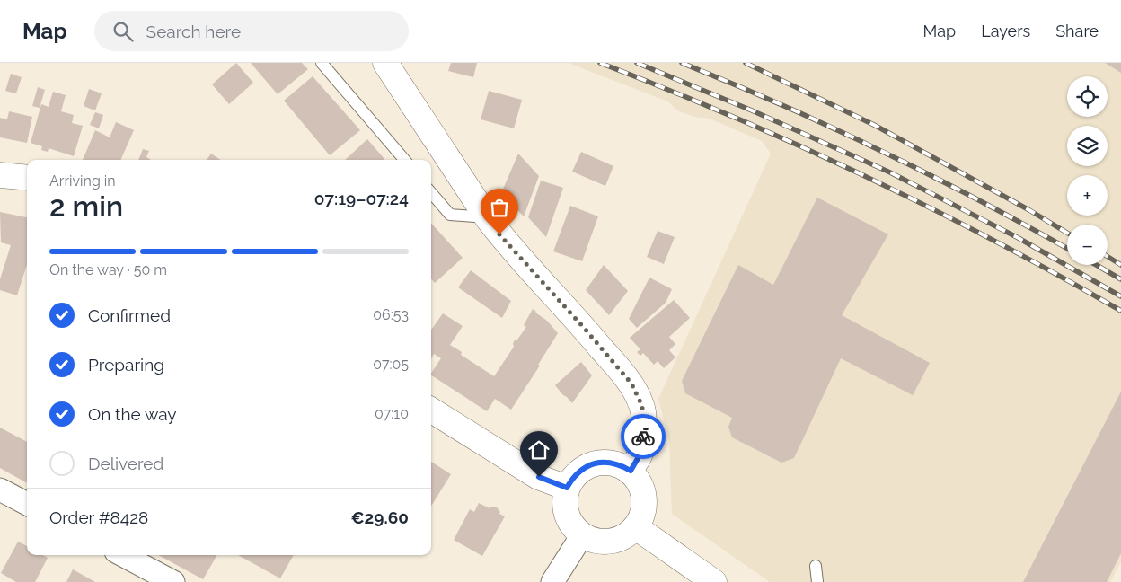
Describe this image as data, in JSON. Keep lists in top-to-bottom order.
{
  "page": {
    "header": "Map",
    "search": "Search here",
    "nav": ["Map", "Layers", "Share"],
    "map_buttons": ["+", "−"],
    "heading": ["2 min", "Arriving in", "07:19–07:24"],
    "panel": ["Order #8428", "€29.60"],
    "bar": "On the way · 50 m",
    "list": [
      ["Confirmed", "06:53"],
      ["Preparing", "07:05"],
      ["On the way", "07:10"],
      "Delivered"
    ]
  }
}
